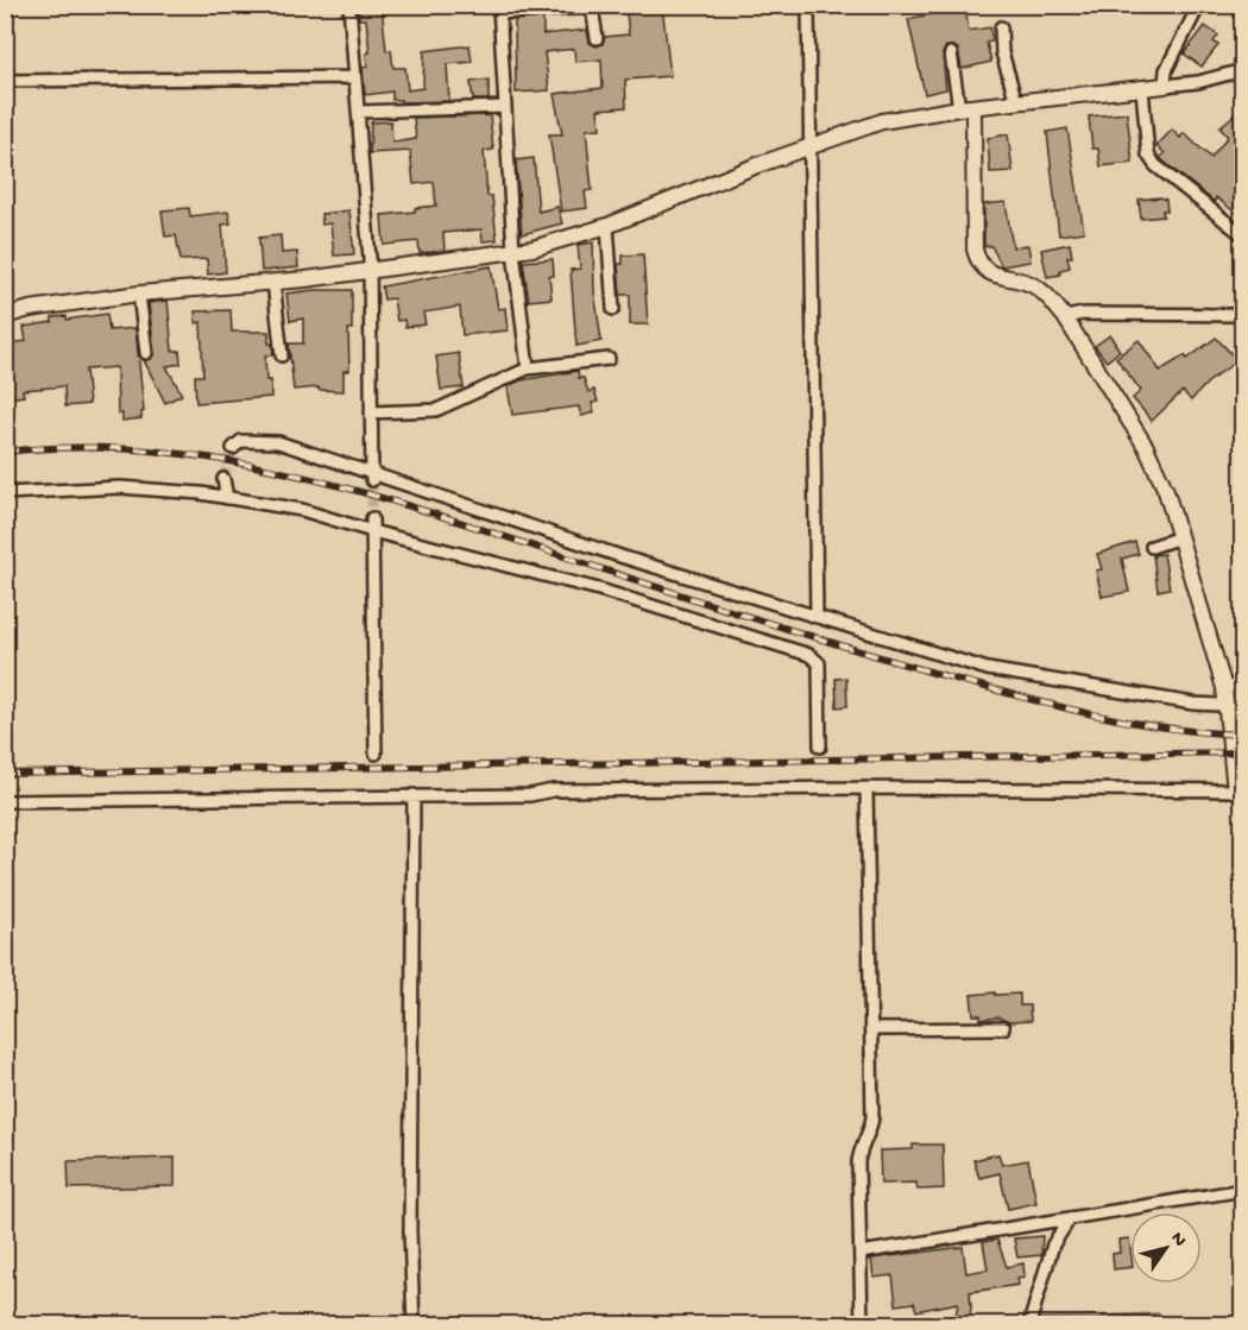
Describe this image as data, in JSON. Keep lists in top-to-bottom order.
{
  "north": "top right"
}
